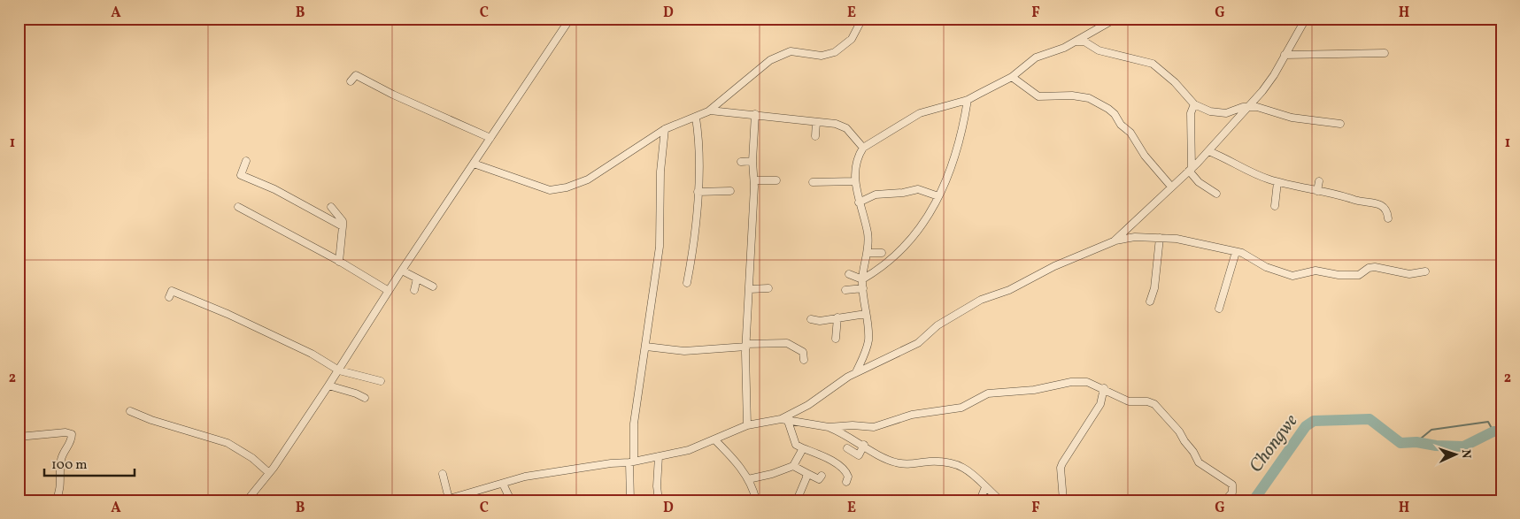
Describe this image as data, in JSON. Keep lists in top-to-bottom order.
{
  "water": ["Chongwe"],
  "scale_bar": "100 m",
  "north": "right",
  "grid": {
    "columns": [
      "A",
      "B",
      "C",
      "D",
      "E",
      "F",
      "G",
      "H"
    ],
    "rows": ["1", "2"]
  }
}
